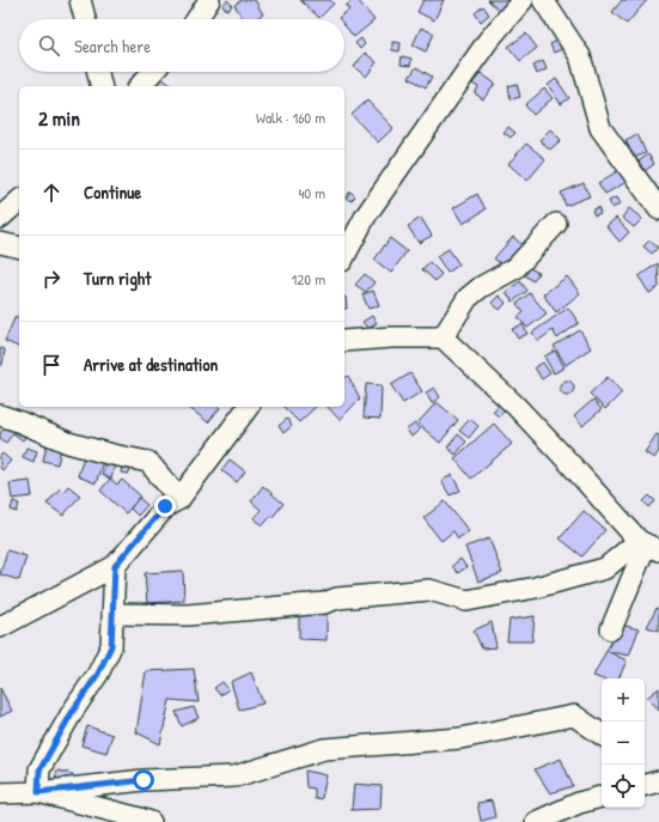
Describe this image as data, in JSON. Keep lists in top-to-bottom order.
{
  "page": {
    "search": "Search here",
    "heading": ["2 min", "Walk · 160 m"],
    "list": [
      ["Continue", "40 m"],
      ["Turn right", "120 m"],
      "Arrive at destination"
    ],
    "map_buttons": ["+", "−"]
  }
}
